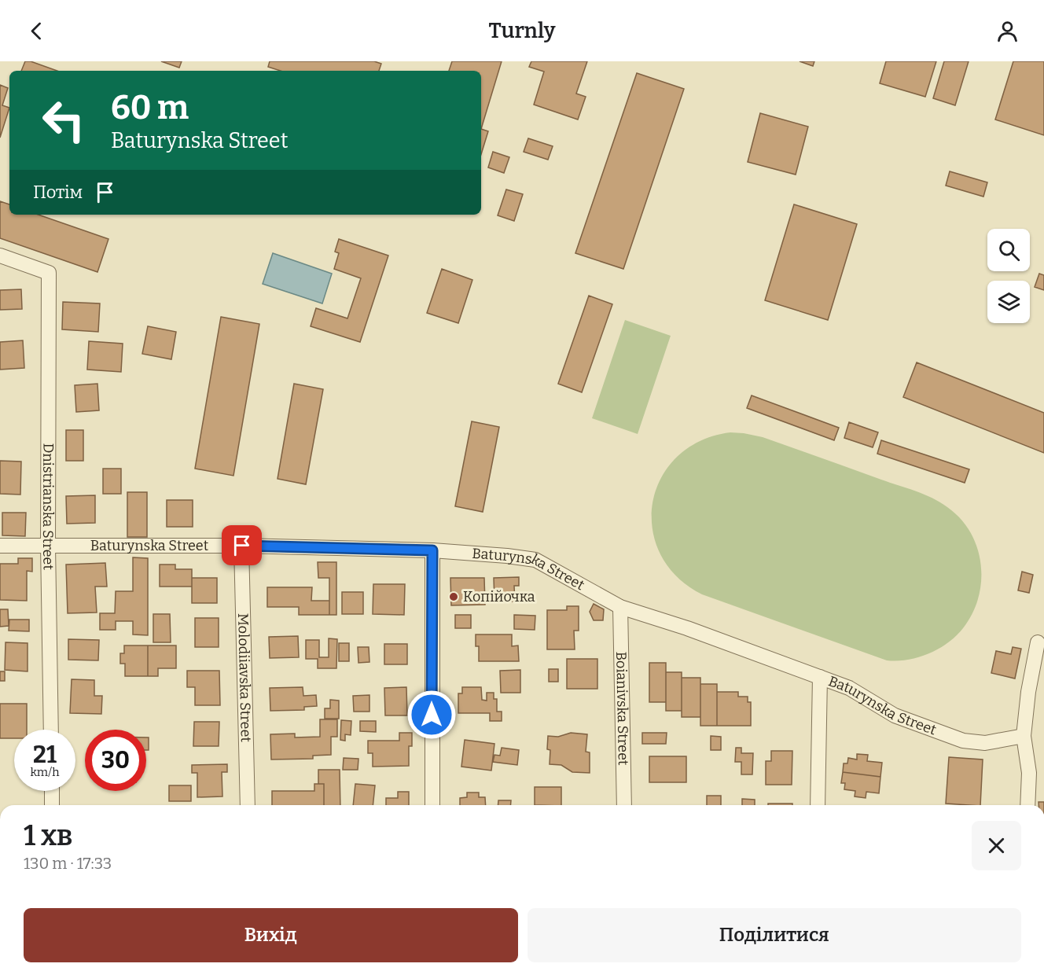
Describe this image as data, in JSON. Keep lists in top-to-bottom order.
{
  "streets": {
    "street": [
      "Dnistrianska Street",
      "Baturynska Street",
      "Molodiiavska Street",
      "Boianivska Street"
    ]
  },
  "crossings": [
    ["Dnistrianska Street", "Baturynska Street"],
    ["Baturynska Street", "Molodiiavska Street"],
    ["Baturynska Street", "Boianivska Street"]
  ],
  "places": ["Копійочка"],
  "page": {
    "header": "Turnly",
    "turn": ["60 m", "Baturynska Street"],
    "then": "Потім",
    "speed": "21 km/h",
    "limit": "30",
    "heading": ["1 хв", "130 m · 17:33"],
    "buttons": ["Вихід", "Поділитися"]
  }
}
